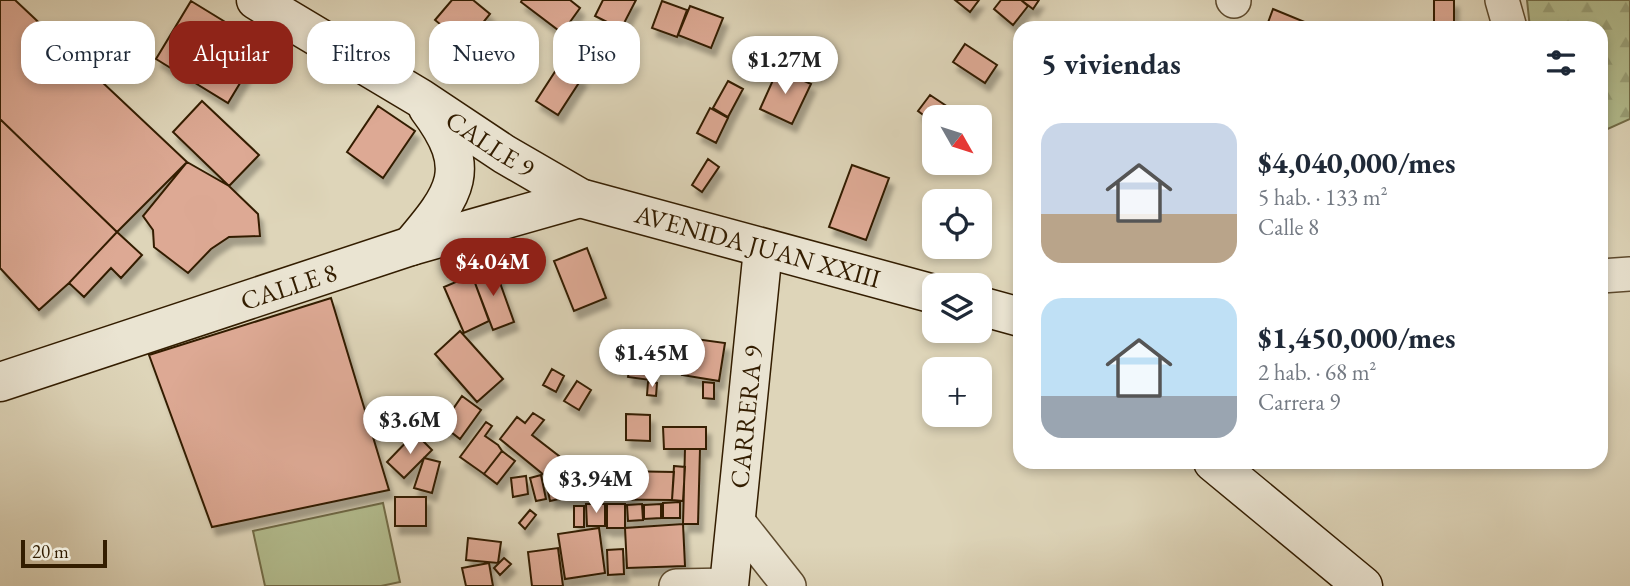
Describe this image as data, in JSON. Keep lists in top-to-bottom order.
{
  "streets": {
    "street": [
      "CALLE 9",
      "AVENIDA JUAN XXIII",
      "CALLE 8",
      "CARRERA 9"
    ]
  },
  "crossings": [
    ["CALLE 9", "AVENIDA JUAN XXIII"],
    ["CALLE 9", "CALLE 8"],
    ["AVENIDA JUAN XXIII", "CALLE 8"],
    ["AVENIDA JUAN XXIII", "CARRERA 9"]
  ],
  "scale_bar": "20 m",
  "north": "bottom right",
  "page": {
    "chip": [
      "Comprar",
      "Alquilar",
      "Filtros",
      "Nuevo",
      "Piso"
    ],
    "heading": "5 viviendas",
    "price": [
      "$1.27M",
      "$4.04M",
      "$1.45M",
      "$3.6M",
      "$3.94M"
    ],
    "map_buttons": "+",
    "list": [
      {
        "name": "$4,040,000/mes",
        "note": "5 hab. · 133 m² · Calle 8"
      },
      {
        "name": "$1,450,000/mes",
        "note": "2 hab. · 68 m² · Carrera 9"
      }
    ],
    "scale": "20 m"
  }
}
